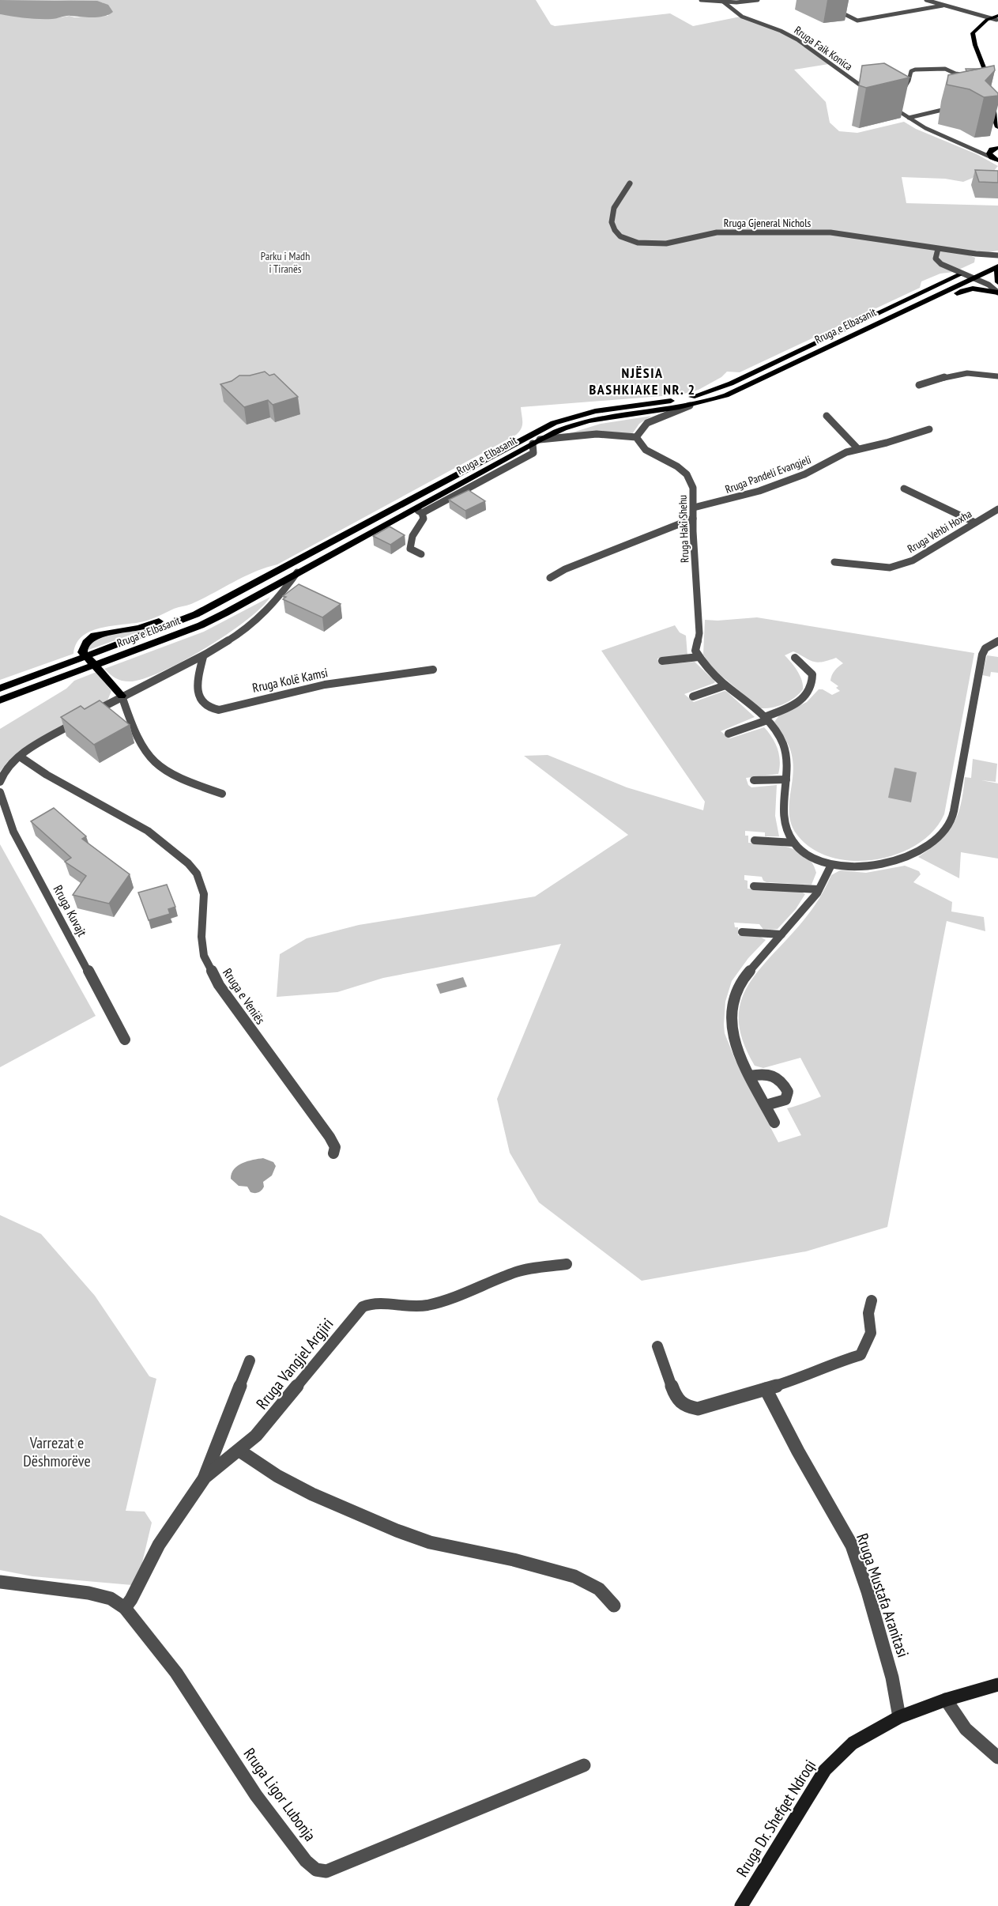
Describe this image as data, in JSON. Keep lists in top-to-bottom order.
{
  "streets": {
    "main road": ["Rruga e Elbasanit", "Rruga Dr. Shefqet Ndroqi"],
    "street": [
      "Rruga Faik Konica",
      "Rruga Gjeneral Nichols",
      "Rruga Pandeli Evangjeli",
      "Rruga Haki Shehu",
      "Rruga Vehbi Hoxha",
      "Rruga Kolë Kamsi",
      "Rruga Kuvajt",
      "Rruga e Veniës",
      "Rruga Vangjel Argjiri",
      "Rruga Mustafa Aranitasi",
      "Rruga Ligor Lubonja"
    ]
  },
  "crossings": [
    ["Rruga Pandeli Evangjeli", "Rruga Haki Shehu"],
    ["Rruga Vangjel Argjiri", "Rruga Ligor Lubonja"],
    ["Rruga Mustafa Aranitasi", "Rruga Dr. Shefqet Ndroqi"]
  ],
  "districts": ["NJËSIA BASHKIAKE NR. 2"],
  "parks": ["Parku i Madh i Tiranës", "Varrezat e Dëshmorëve"]
}
